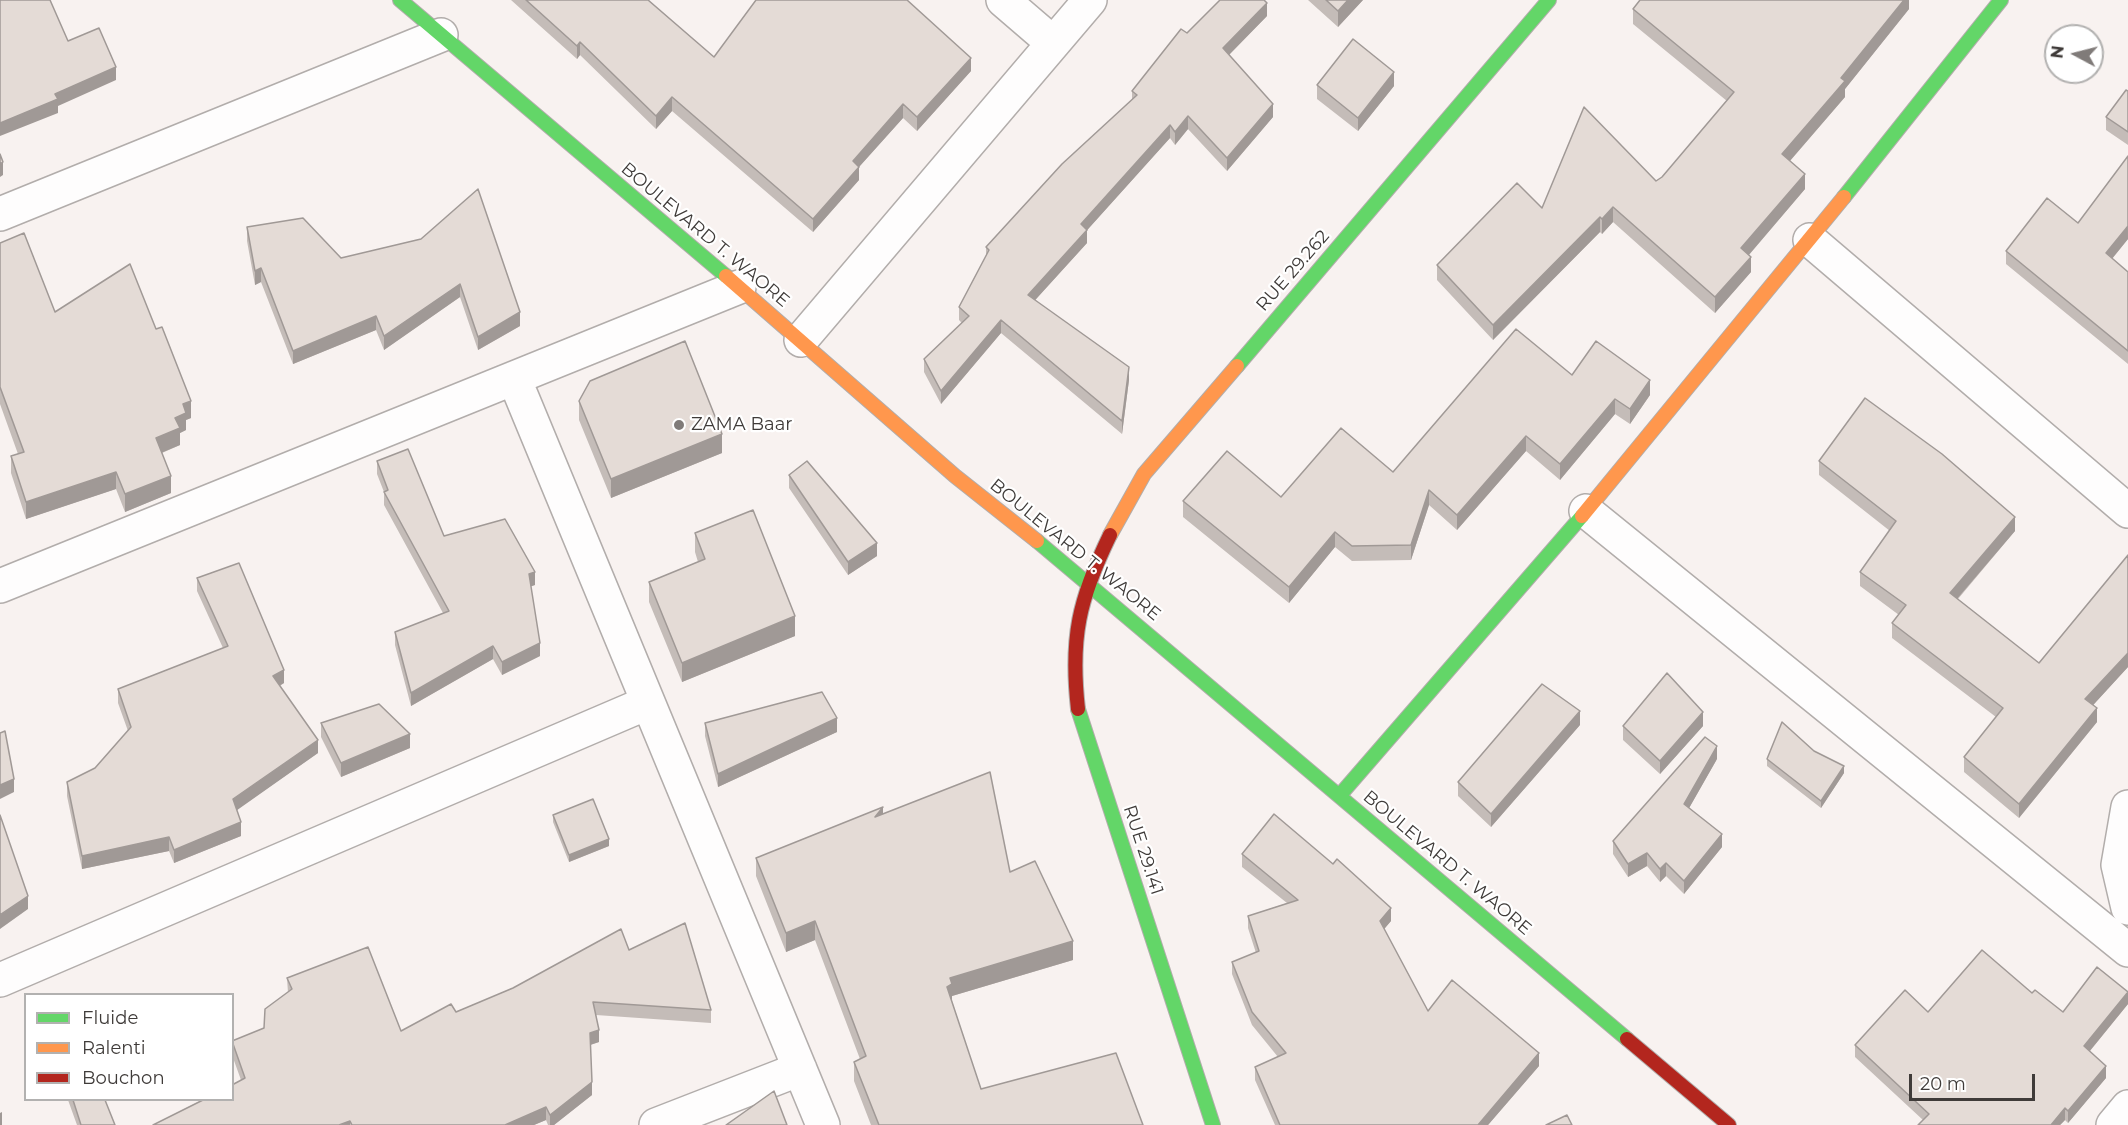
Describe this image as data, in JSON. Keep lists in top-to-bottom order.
{
  "streets": {
    "street": ["BOULEVARD T. WAORE", "RUE 29.262", "RUE 29.141"]
  },
  "crossings": [
    ["BOULEVARD T. WAORE", "RUE 29.262"],
    ["BOULEVARD T. WAORE", "RUE 29.141"],
    ["RUE 29.262", "RUE 29.141"]
  ],
  "places": ["ZAMA Baar"],
  "legend": ["Fluide", "Ralenti", "Bouchon"],
  "scale_bar": "20 m",
  "north": "left"
}
